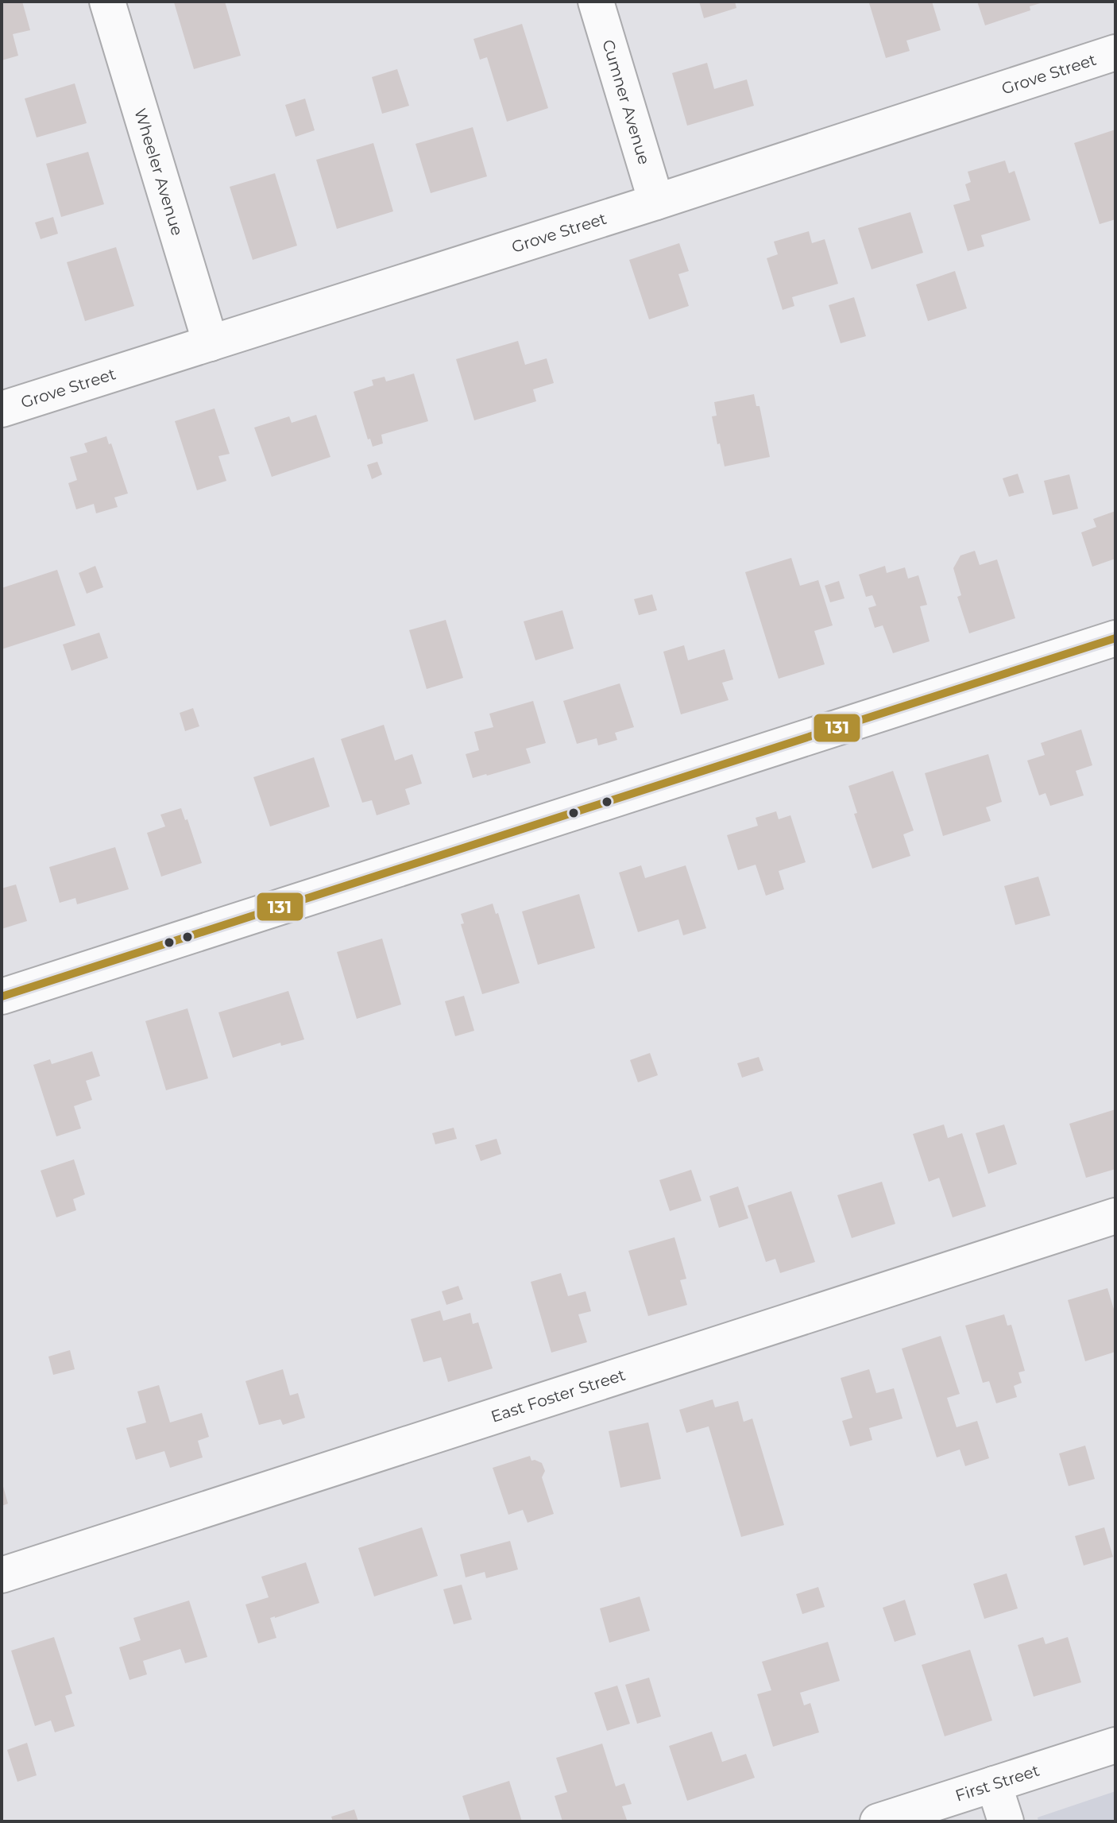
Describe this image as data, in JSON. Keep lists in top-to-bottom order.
{
  "streets": {
    "street": [
      "Grove Street",
      "Cumner Avenue",
      "Wheeler Avenue",
      "East Foster Street",
      "First Street"
    ]
  },
  "crossings": [
    ["Grove Street", "Cumner Avenue"],
    ["Grove Street", "Wheeler Avenue"]
  ],
  "lines": ["transit line 131"]
}
